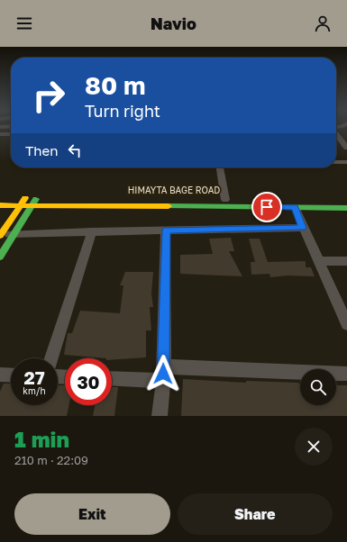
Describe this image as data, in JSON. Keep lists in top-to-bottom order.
{
  "streets": {
    "main road": ["HIMAYTA BAGE ROAD"]
  },
  "page": {
    "header": "Navio",
    "turn": ["80 m", "Turn right"],
    "then": "Then",
    "speed": "27 km/h",
    "limit": "30",
    "heading": ["1 min", "210 m · 22:09"],
    "buttons": ["Exit", "Share"]
  }
}
